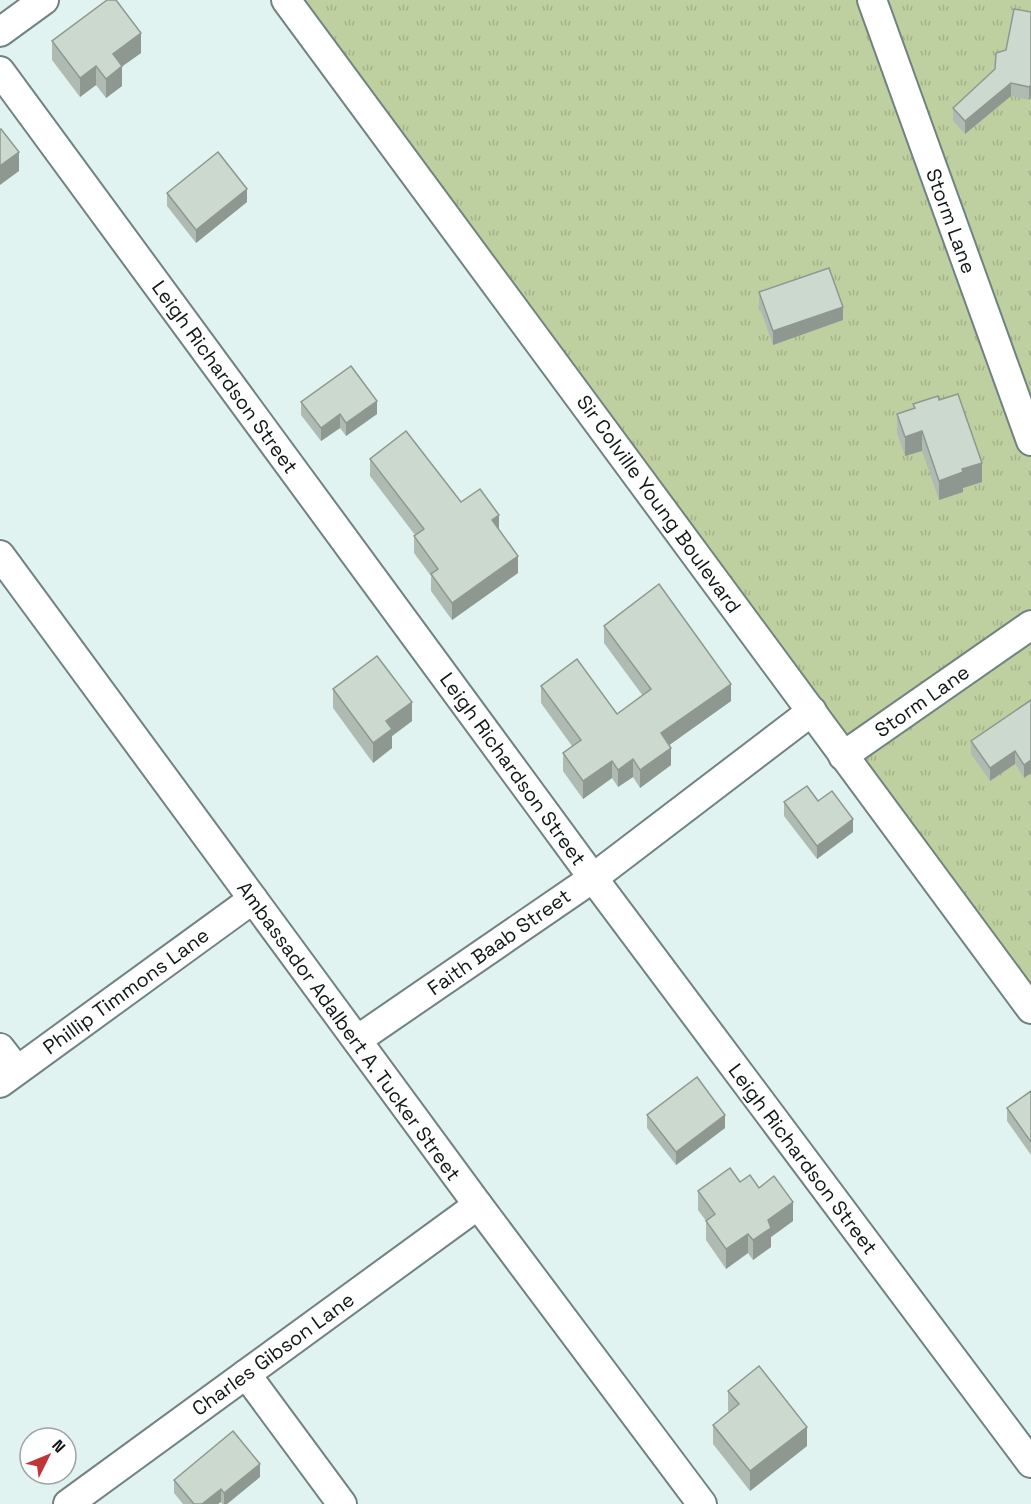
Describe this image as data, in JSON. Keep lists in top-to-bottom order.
{
  "streets": {
    "street": [
      "Storm Lane",
      "Leigh Richardson Street",
      "Sir Colville Young Boulevard",
      "Faith Baab Street",
      "Phillip Timmons Lane",
      "Ambassador Adalbert A. Tucker Street",
      "Charles Gibson Lane"
    ]
  },
  "crossings": [
    ["Storm Lane", "Sir Colville Young Boulevard"],
    ["Leigh Richardson Street", "Faith Baab Street"],
    ["Sir Colville Young Boulevard", "Faith Baab Street"],
    ["Faith Baab Street", "Ambassador Adalbert A. Tucker Street"],
    ["Phillip Timmons Lane", "Ambassador Adalbert A. Tucker Street"],
    ["Ambassador Adalbert A. Tucker Street", "Charles Gibson Lane"]
  ],
  "north": "top right"
}
